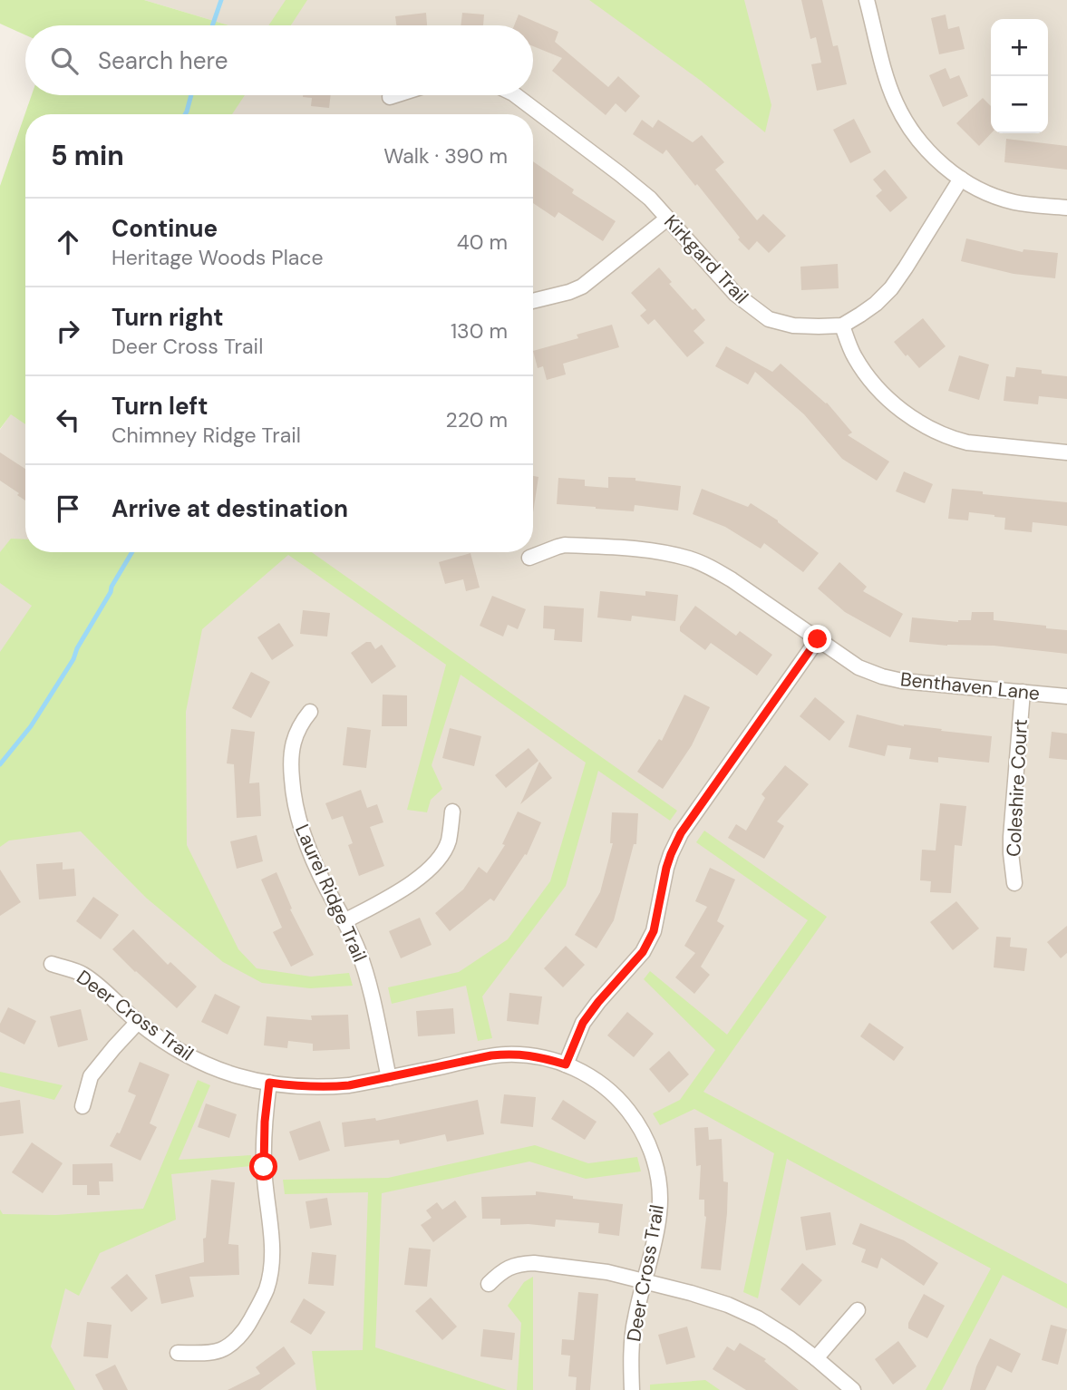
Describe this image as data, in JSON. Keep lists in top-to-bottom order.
{
  "streets": {
    "street": [
      "Kirkgard Trail",
      "Benthaven Lane",
      "Coleshire Court",
      "Laurel Ridge Trail",
      "Deer Cross Trail"
    ]
  },
  "crossings": [
    ["Benthaven Lane", "Coleshire Court"],
    ["Laurel Ridge Trail", "Deer Cross Trail"]
  ],
  "page": {
    "map_buttons": ["+", "−"],
    "search": "Search here",
    "heading": ["5 min", "Walk · 390 m"],
    "list": [
      ["Continue", "Heritage Woods Place", "40 m"],
      ["Turn right", "Deer Cross Trail", "130 m"],
      ["Turn left", "Chimney Ridge Trail", "220 m"],
      "Arrive at destination"
    ]
  }
}
